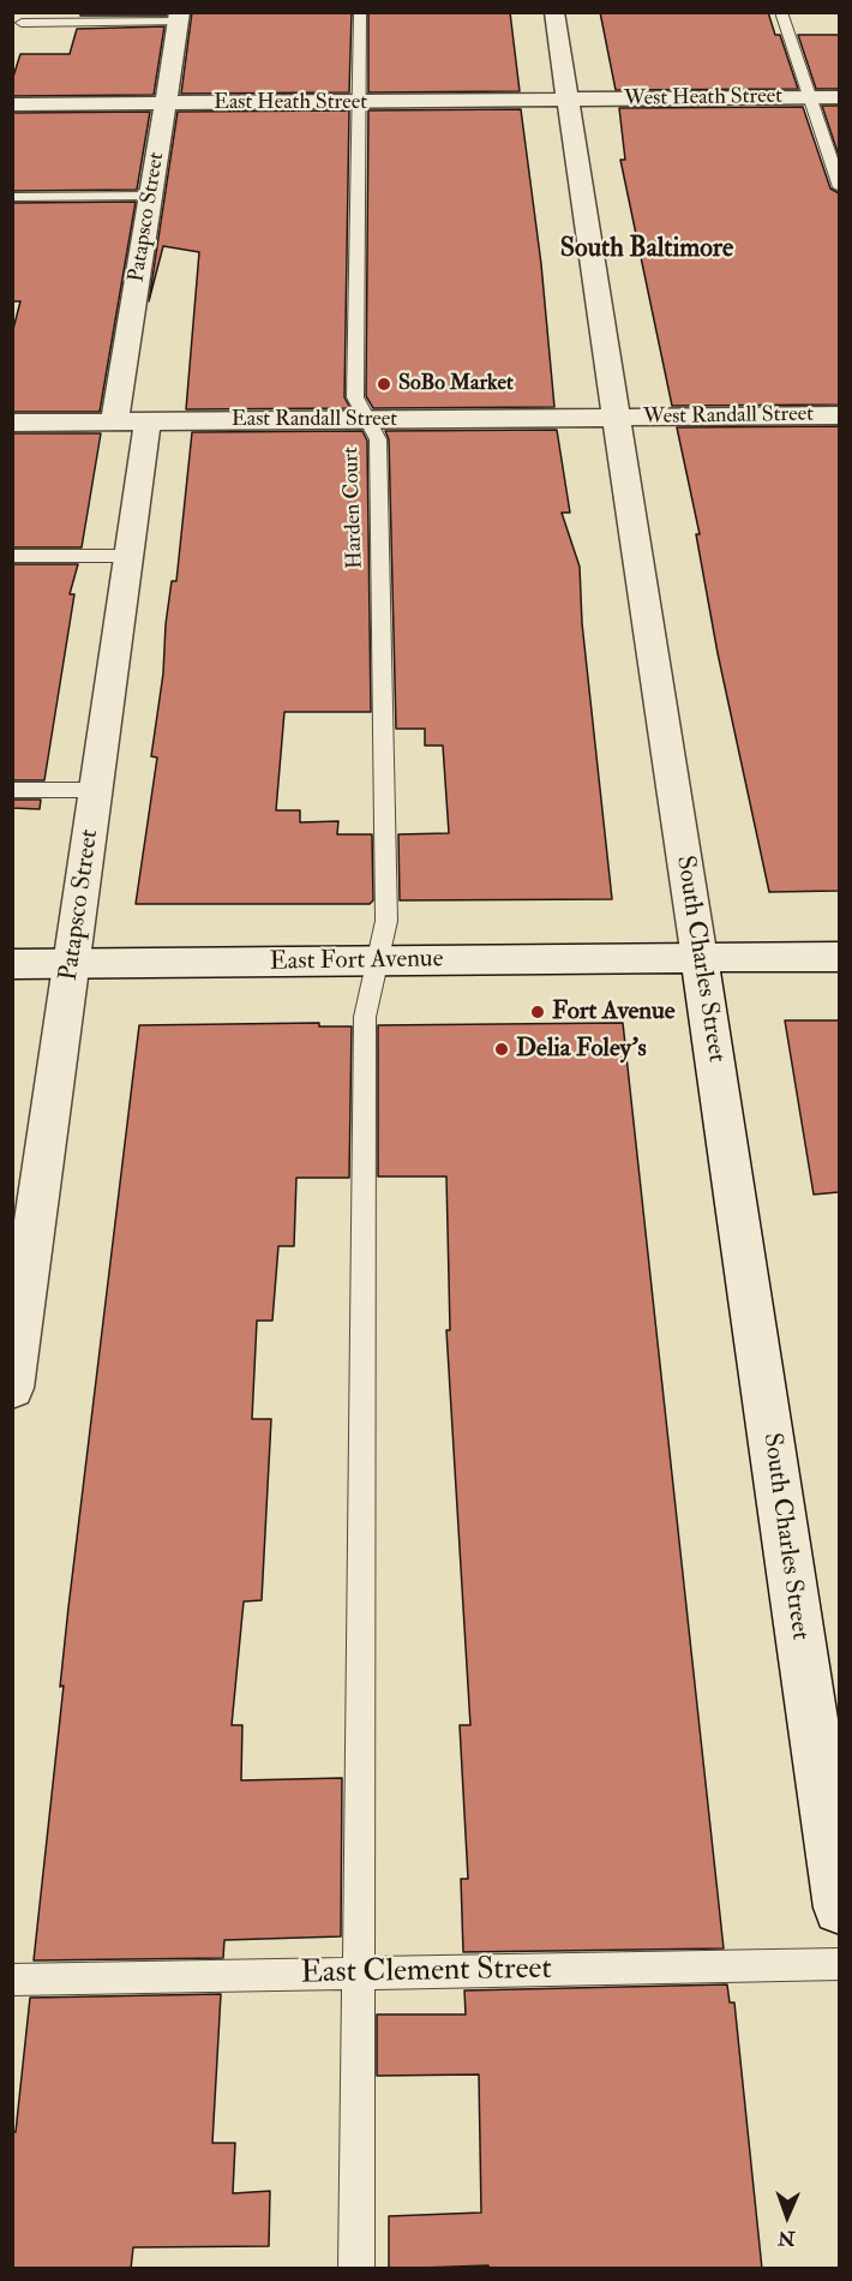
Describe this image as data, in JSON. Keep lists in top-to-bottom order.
{
  "streets": {
    "street": [
      "West Heath Street",
      "East Heath Street",
      "Patapsco Street",
      "West Randall Street",
      "East Randall Street",
      "South Charles Street",
      "East Fort Avenue"
    ],
    "lane": ["Harden Court", "East Clement Street"]
  },
  "crossings": [
    ["West Heath Street", "East Heath Street"],
    ["West Heath Street", "South Charles Street"],
    ["East Heath Street", "Patapsco Street"],
    ["East Heath Street", "Harden Court"],
    ["East Heath Street", "South Charles Street"],
    ["Patapsco Street", "East Randall Street"],
    ["Patapsco Street", "East Fort Avenue"],
    ["West Randall Street", "East Randall Street"],
    ["West Randall Street", "South Charles Street"],
    ["East Randall Street", "Harden Court"],
    ["East Randall Street", "South Charles Street"],
    ["Harden Court", "East Fort Avenue"],
    ["Harden Court", "East Clement Street"],
    ["South Charles Street", "East Fort Avenue"]
  ],
  "districts": ["South Baltimore"],
  "places": ["SoBo Market", "Fort Avenue", "Delia Foley's"],
  "north": "bottom"
}
